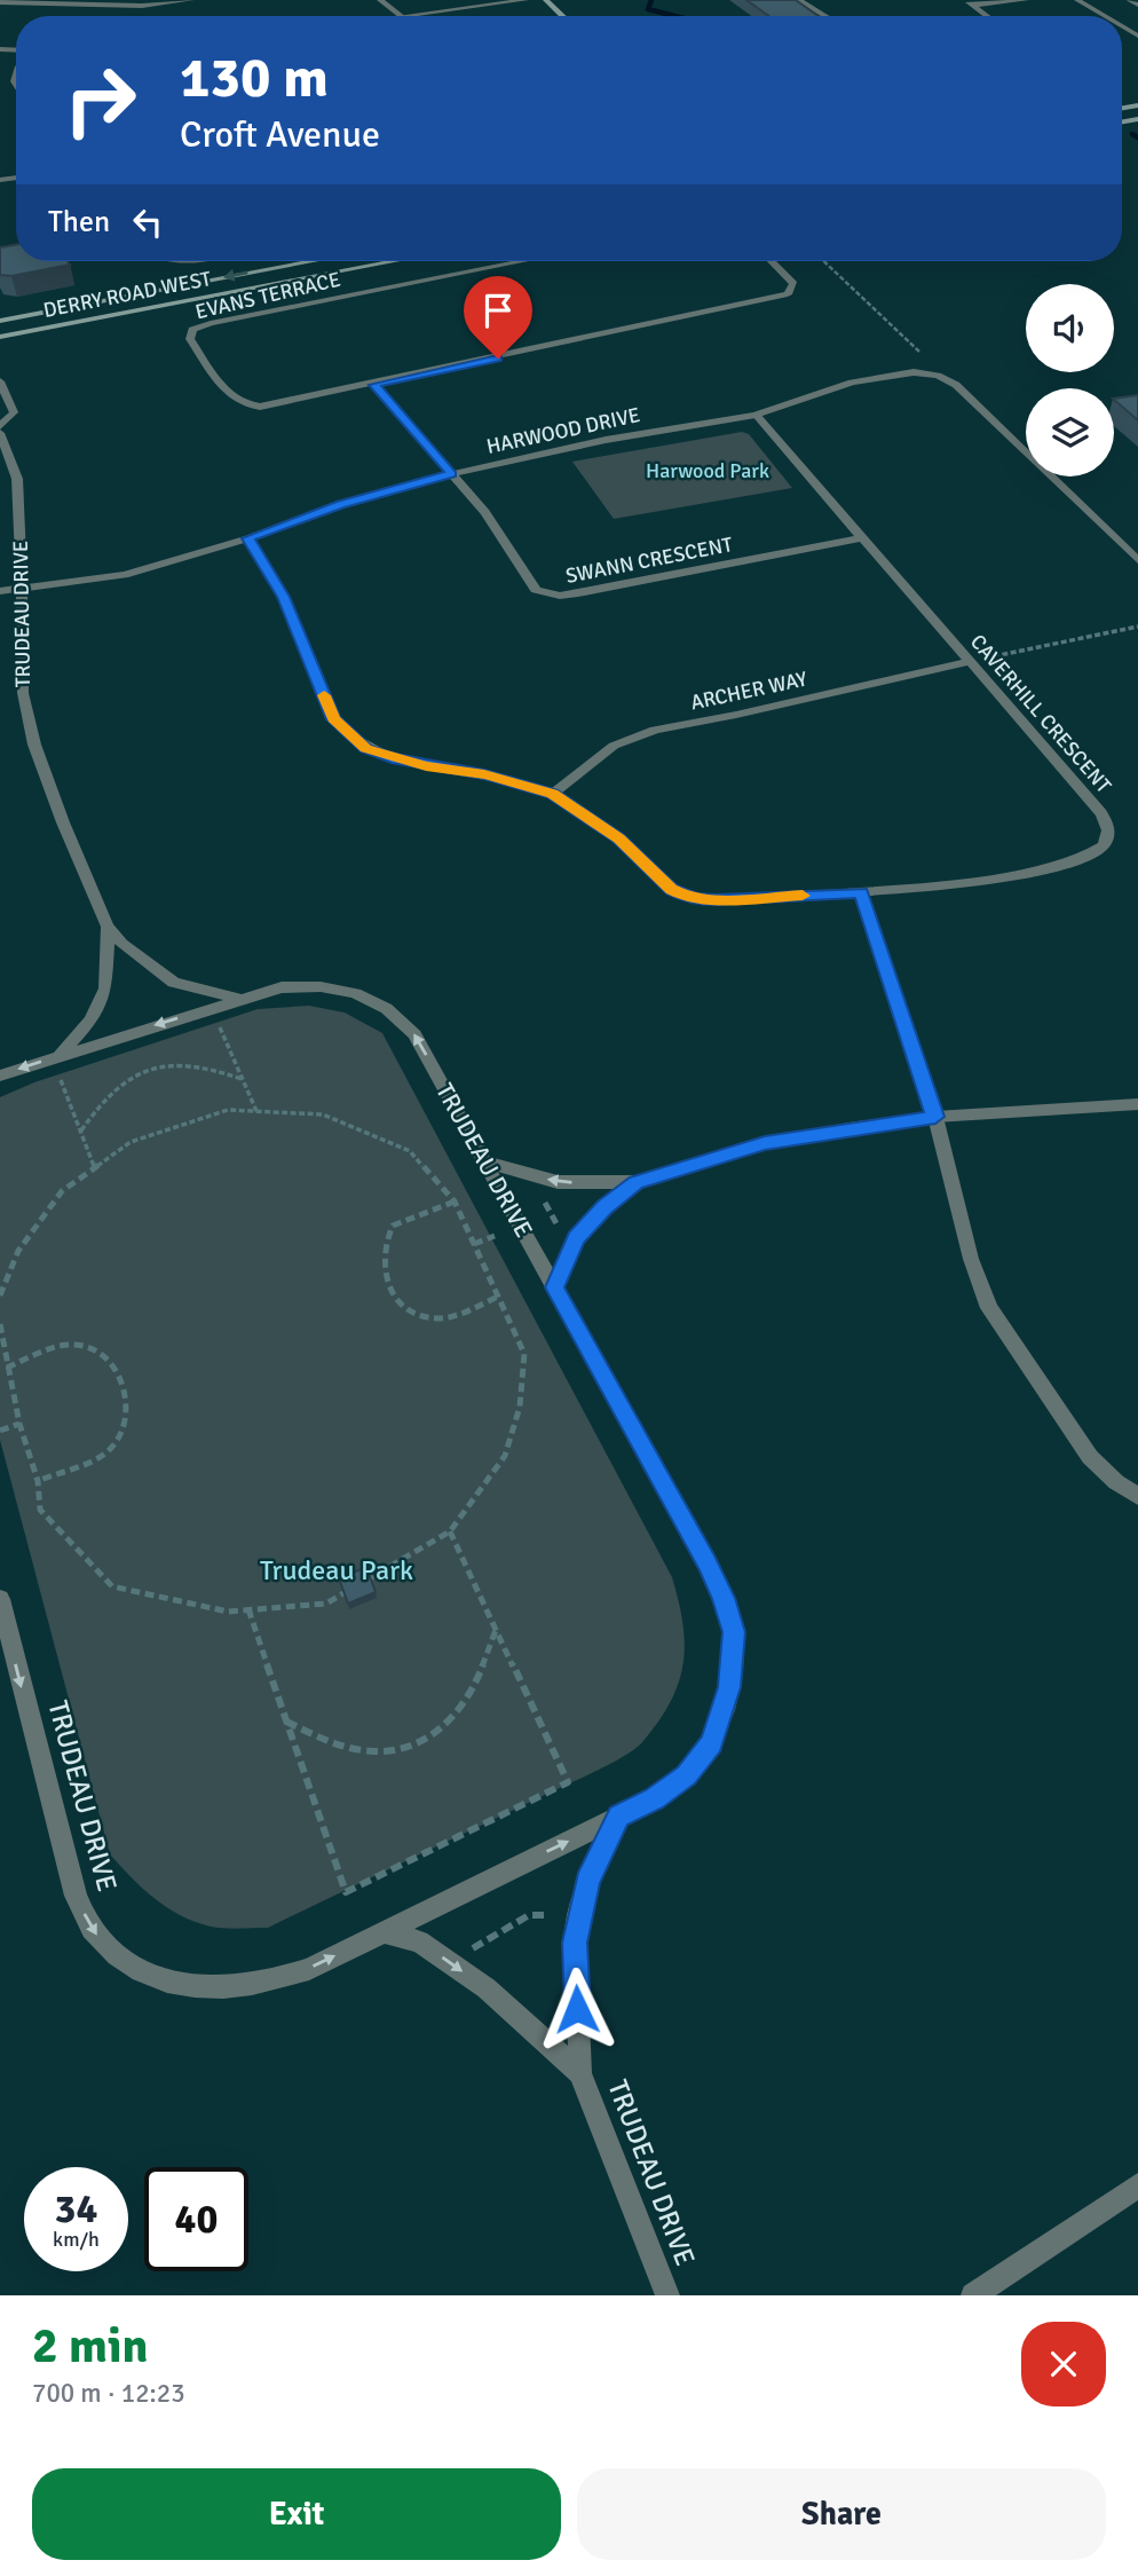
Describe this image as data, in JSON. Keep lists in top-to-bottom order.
{
  "streets": {
    "main road": ["DERRY ROAD WEST"],
    "street": [
      "EVANS TERRACE",
      "HARWOOD DRIVE",
      "SWANN CRESCENT",
      "TRUDEAU DRIVE",
      "ARCHER WAY",
      "CAVERHILL CRESCENT"
    ]
  },
  "crossings": [
    ["HARWOOD DRIVE", "SWANN CRESCENT"],
    ["HARWOOD DRIVE", "TRUDEAU DRIVE"],
    ["HARWOOD DRIVE", "CAVERHILL CRESCENT"],
    ["SWANN CRESCENT", "CAVERHILL CRESCENT"],
    ["ARCHER WAY", "CAVERHILL CRESCENT"]
  ],
  "parks": ["Harwood Park", "Trudeau Park"],
  "page": {
    "turn": ["130 m", "Croft Avenue"],
    "then": "Then",
    "speed": "34 km/h",
    "limit": "40",
    "heading": ["2 min", "700 m · 12:23"],
    "buttons": ["Exit", "Share"]
  }
}
